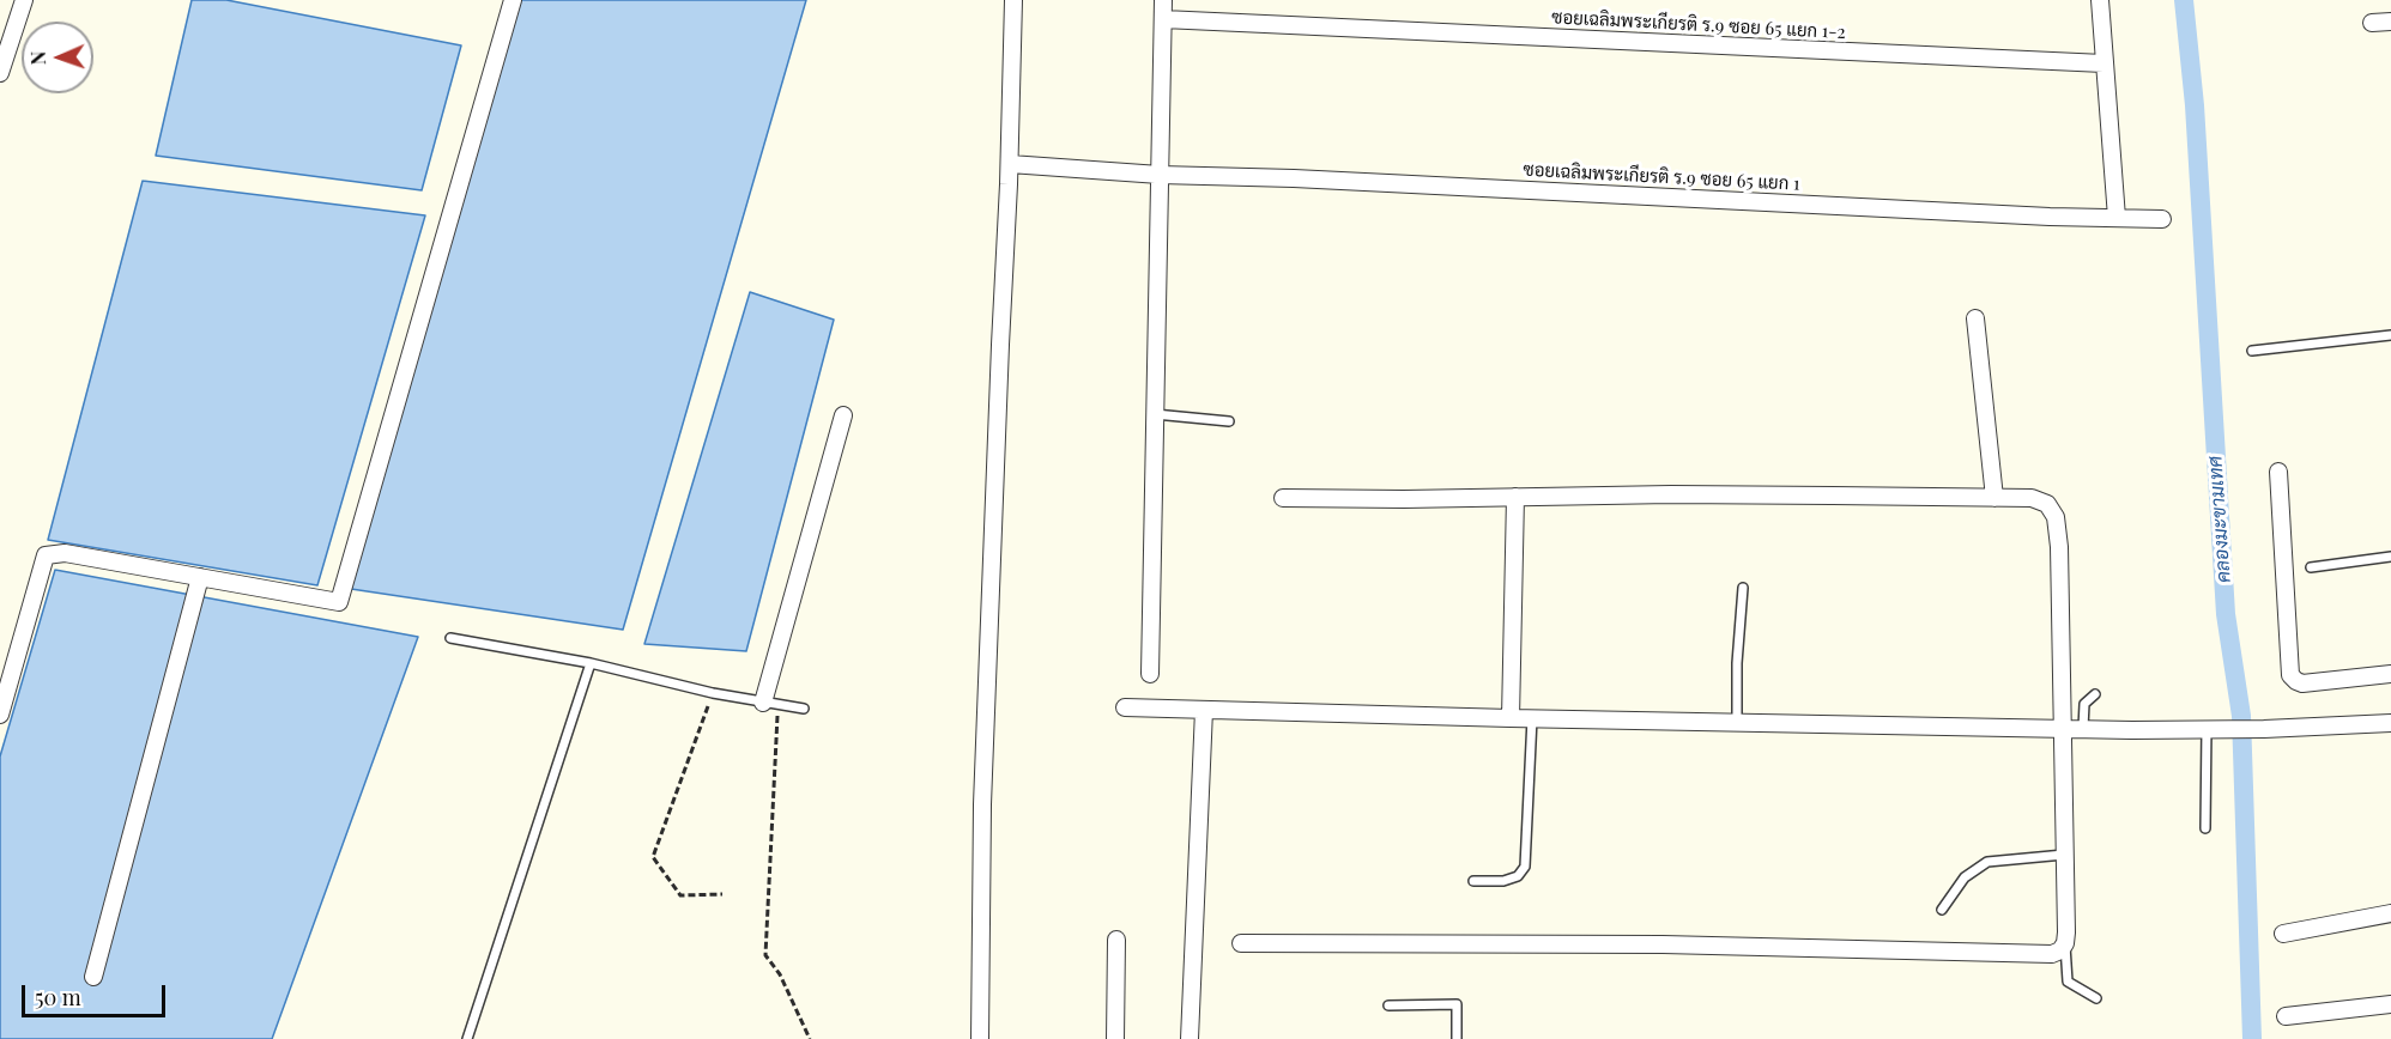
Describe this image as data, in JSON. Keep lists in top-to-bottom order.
{
  "streets": {
    "street": ["ซอยเฉลิมพระเกียรติ ร.9 ซอย 65 แยก 1-2", "ซอยเฉลิมพระเกียรติ ร.9 ซอย 65 แยก 1"]
  },
  "water": ["คลองมะขามเทศ"],
  "scale_bar": "50 m",
  "north": "left"
}
